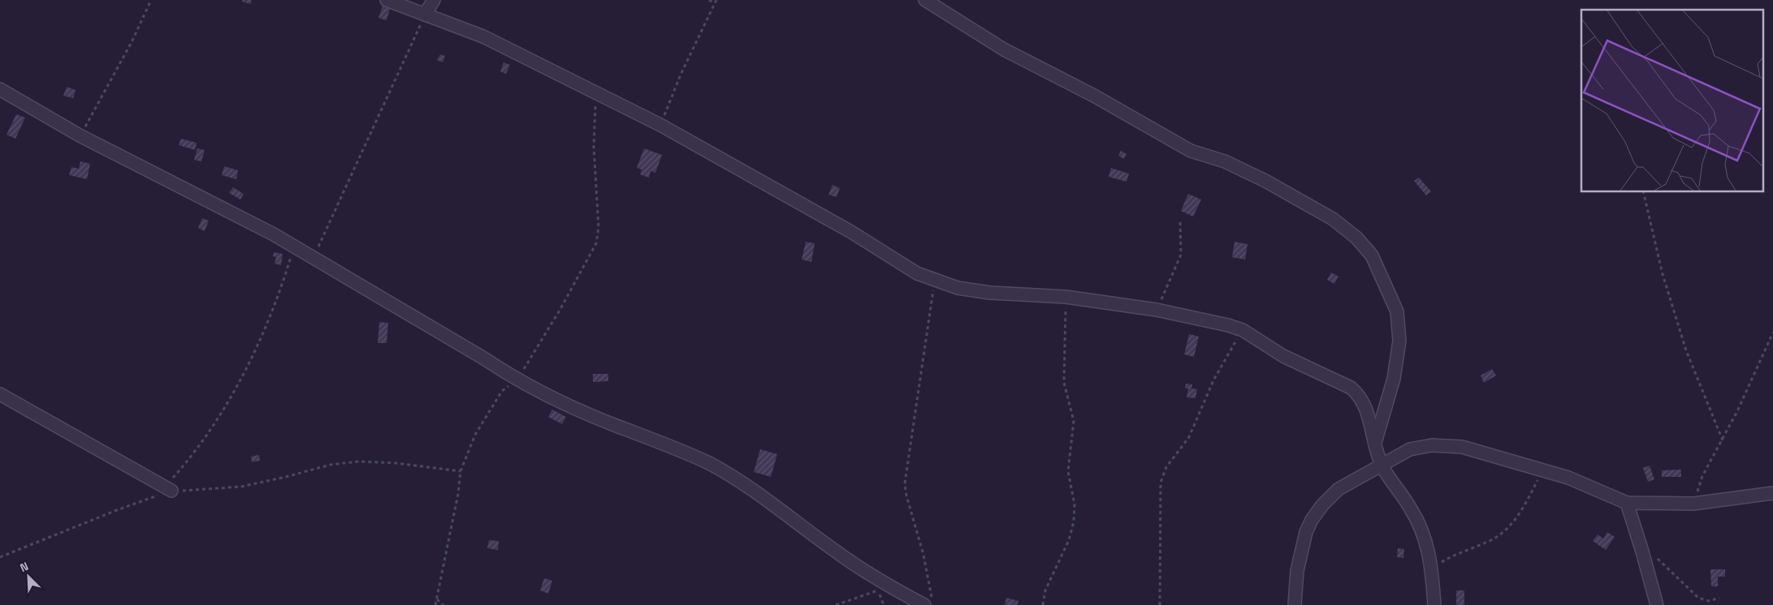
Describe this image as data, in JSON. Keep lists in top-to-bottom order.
{
  "north": "top left"
}
